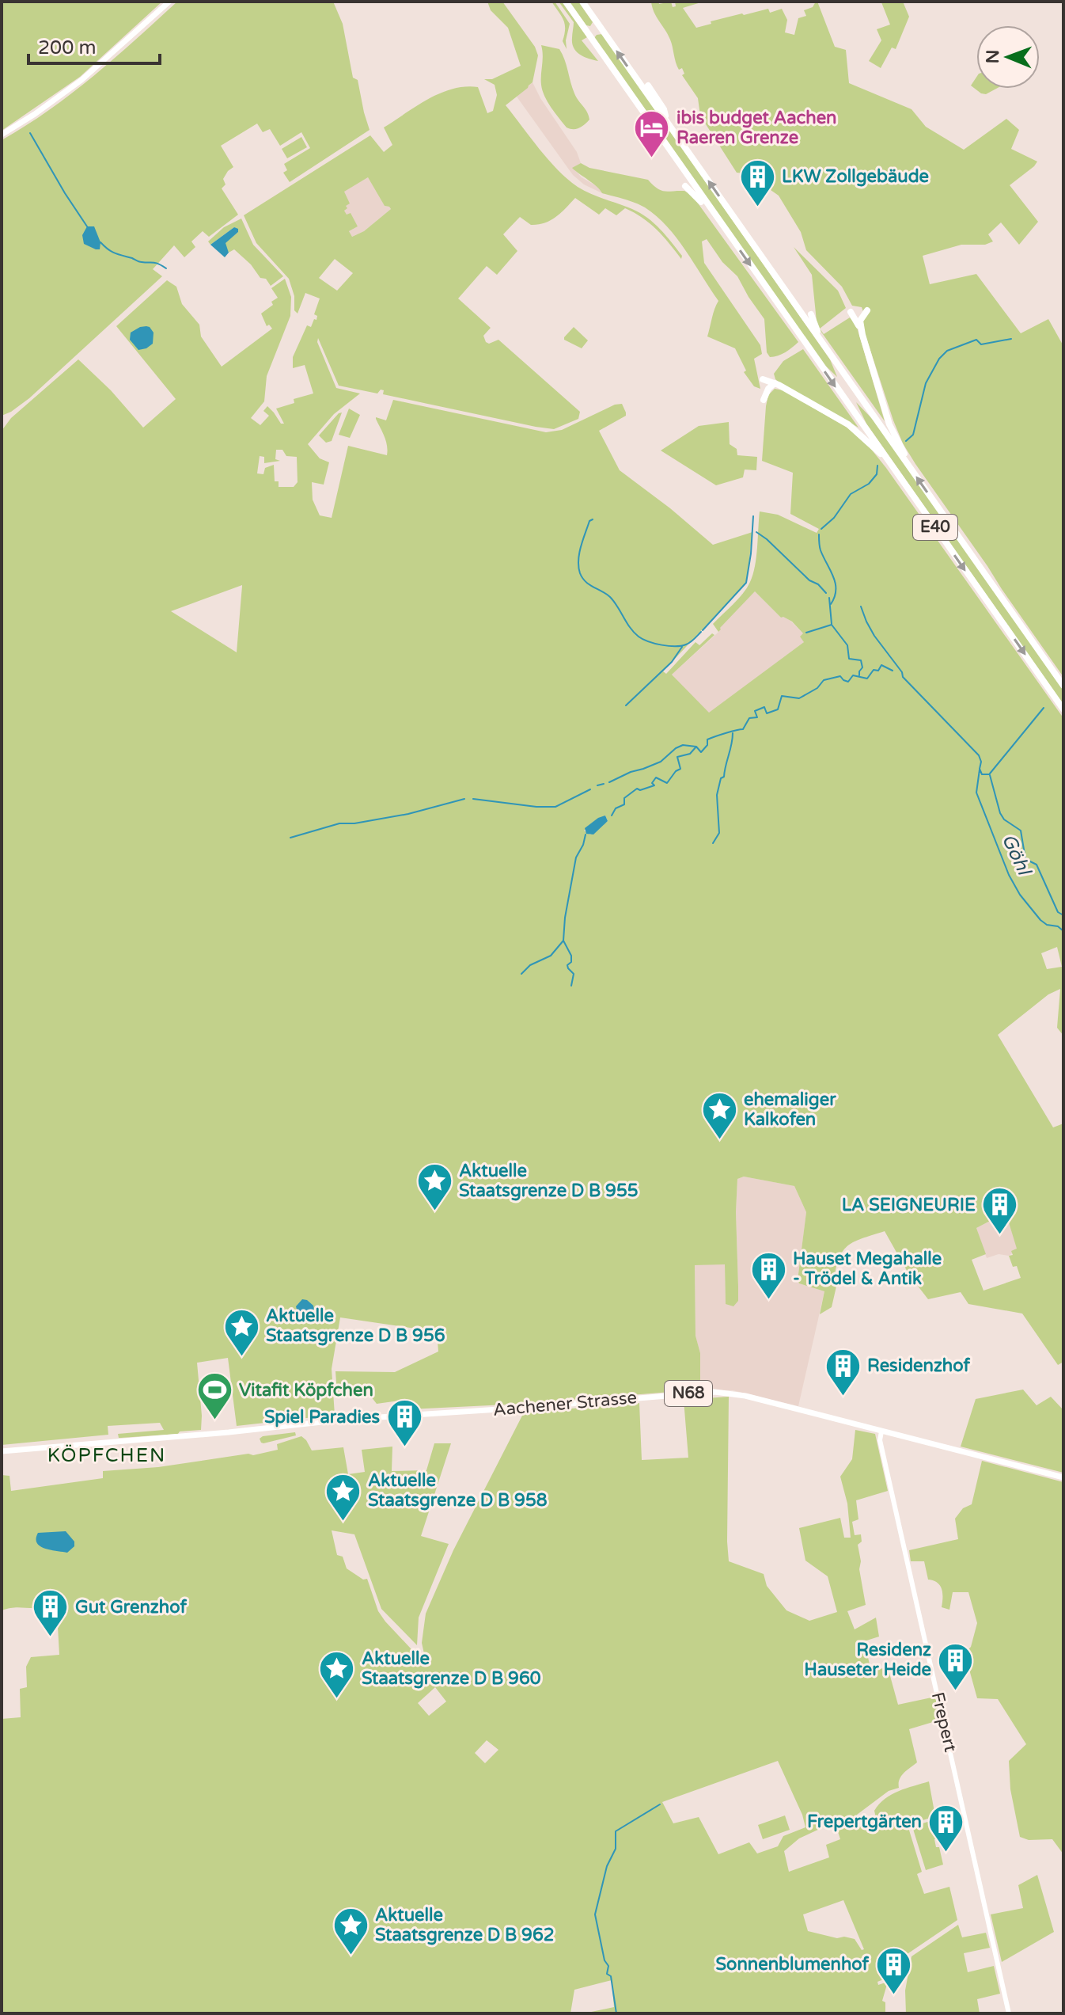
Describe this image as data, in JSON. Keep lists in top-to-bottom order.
{
  "streets": {
    "highway": ["E40"],
    "main road": ["N68", "Aachener Strasse"],
    "street": ["Frepert"]
  },
  "crossings": [
    ["Aachener Strasse", "Frepert"]
  ],
  "districts": ["KÖPFCHEN"],
  "water": ["Göhl"],
  "places": {
    "hotel": ["ibis budget Aachen Raeren Grenze"],
    "building": [
      "LKW Zollgebäude",
      "LA SEIGNEURIE",
      "Hauset Megahalle - Trödel & Antik",
      "Residenzhof",
      "Spiel Paradies",
      "Gut Grenzhof",
      "Residenz Hauseter Heide",
      "Frepertgärten",
      "Sonnenblumenhof"
    ],
    "place": [
      "ehemaliger Kalkofen",
      "Aktuelle Staatsgrenze D B 955",
      "Aktuelle Staatsgrenze D B 956",
      "Aktuelle Staatsgrenze D B 958",
      "Aktuelle Staatsgrenze D B 960",
      "Aktuelle Staatsgrenze D B 962"
    ],
    "sports": ["Vitafit Köpfchen"]
  },
  "scale_bar": "200 m",
  "north": "left"
}
